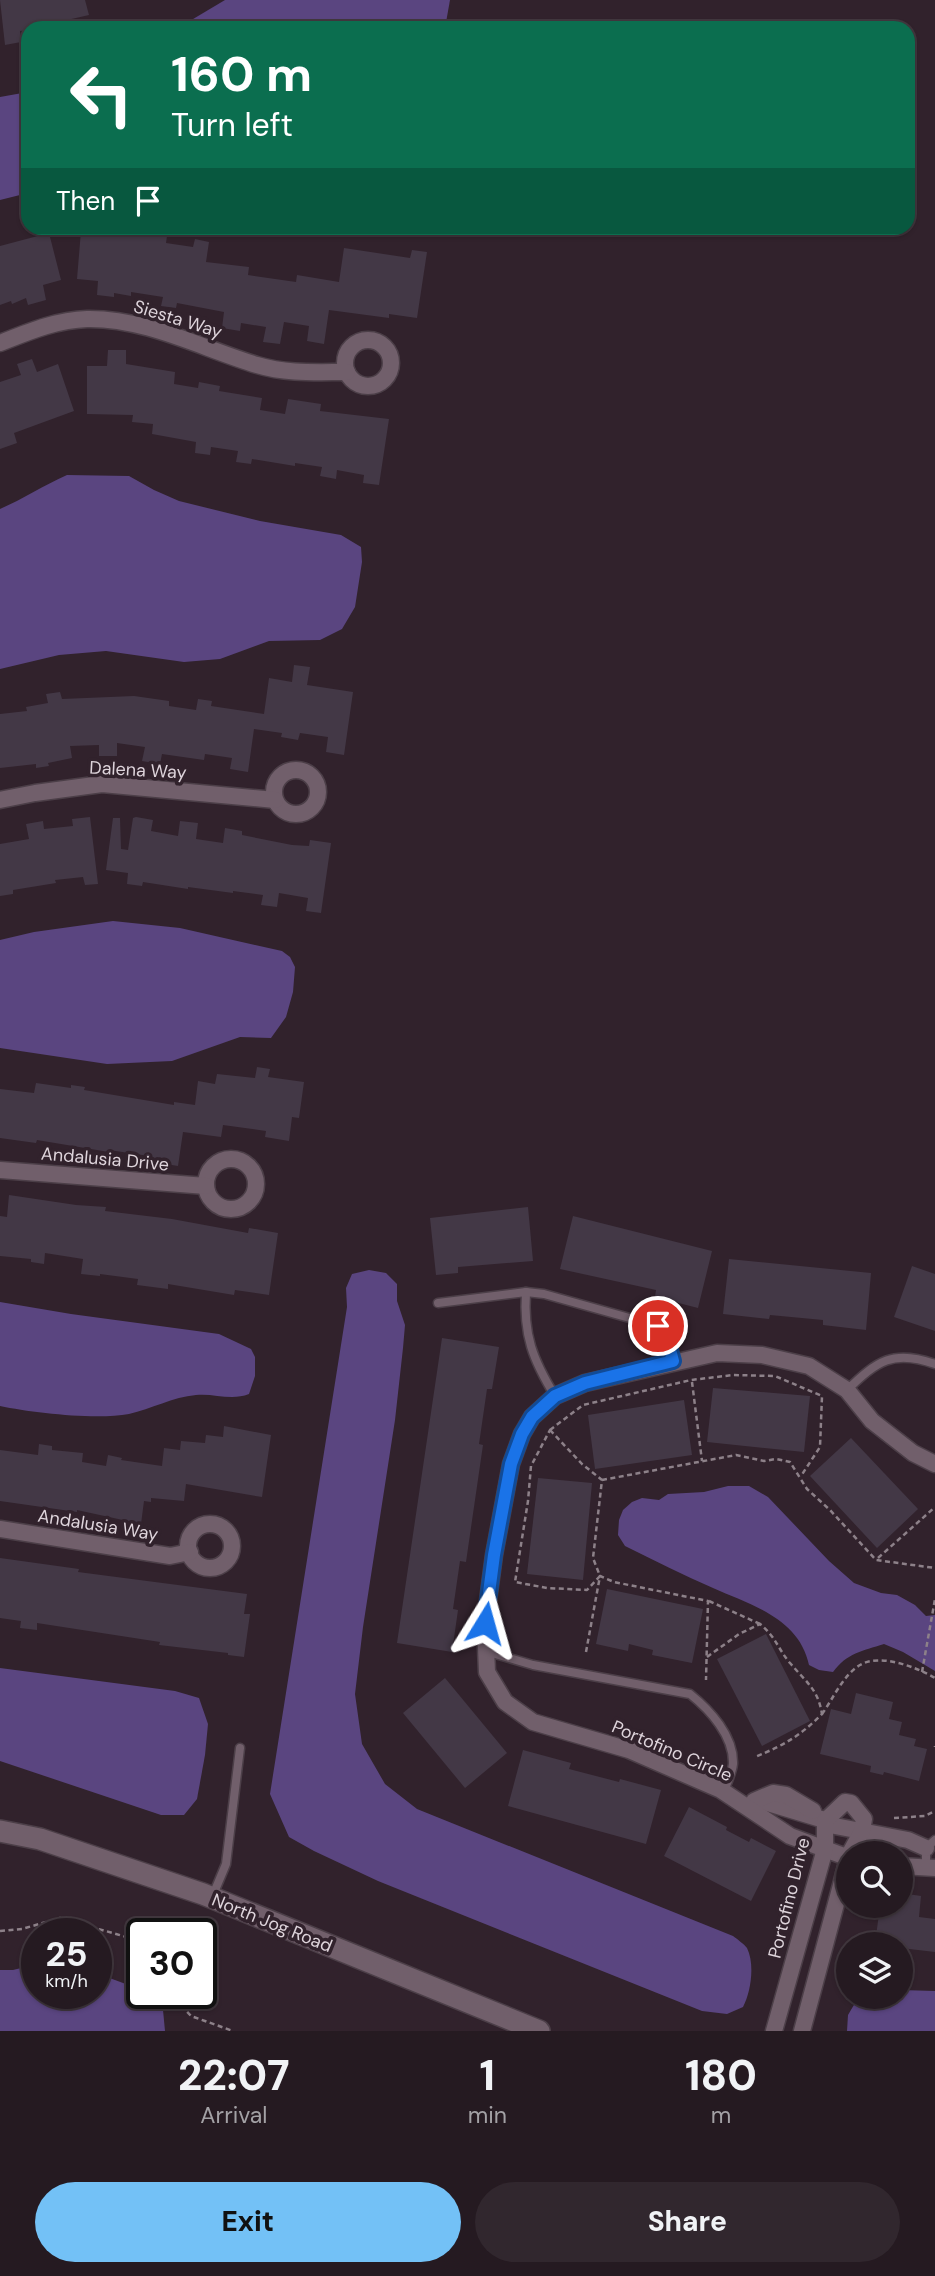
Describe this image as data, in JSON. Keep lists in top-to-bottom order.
{
  "streets": {
    "street": [
      "Siesta Way",
      "Dalena Way",
      "Andalusia Drive",
      "Andalusia Way",
      "Portofino Circle",
      "Portofino Drive",
      "North Jog Road"
    ]
  },
  "crossings": [
    ["Portofino Circle", "Portofino Drive"]
  ],
  "page": {
    "turn": ["160 m", "Turn left"],
    "then": "Then",
    "speed": "25 km/h",
    "limit": "30",
    "eta": [
      "22:07",
      "Arrival",
      "1",
      "min",
      "180",
      "m"
    ],
    "buttons": ["Exit", "Share"]
  }
}
